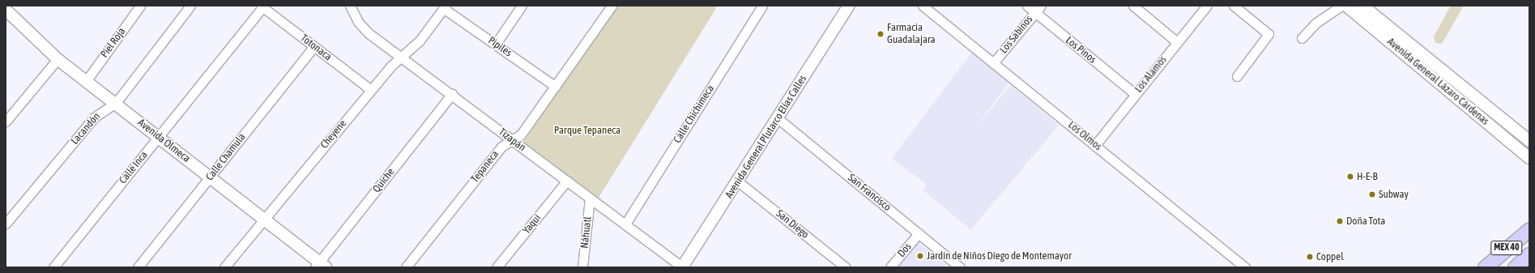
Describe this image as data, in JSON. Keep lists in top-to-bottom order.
{
  "streets": {
    "main road": ["MEX 40"],
    "street": [
      "Los Sabinos",
      "Piel Roja",
      "Pipiles",
      "Totonaca",
      "Los Pinos",
      "Los Alamos",
      "Avenida General Lázaro Cárdenas",
      "Calle Chichimeca",
      "Lacandón",
      "Cheyene",
      "Los Olmos",
      "Avenida General Plutarco Elías Calles",
      "Tizapán",
      "Avenida Olmeca",
      "Calle Chamula",
      "Tepaneca",
      "Calle Inca",
      "Quiche",
      "San Francisco",
      "Yaqui",
      "San Diego",
      "Náhuatl",
      "Dos"
    ]
  },
  "crossings": [
    ["Los Sabinos", "Los Pinos"],
    ["Los Sabinos", "Los Olmos"],
    ["Piel Roja", "Avenida Olmeca"],
    ["Pipiles", "Cheyene"],
    ["Pipiles", "Tepaneca"],
    ["Totonaca", "Cheyene"],
    ["Totonaca", "Calle Chamula"],
    ["Totonaca", "Calle Inca"],
    ["Los Pinos", "Los Alamos"],
    ["Los Alamos", "Los Olmos"],
    ["Calle Chichimeca", "Tizapán"],
    ["Lacandón", "Avenida Olmeca"],
    ["Cheyene", "Tizapán"],
    ["Cheyene", "Avenida Olmeca"],
    ["Avenida General Plutarco Elías Calles", "Tizapán"],
    ["Avenida General Plutarco Elías Calles", "San Francisco"],
    ["Avenida General Plutarco Elías Calles", "San Diego"],
    ["Tizapán", "Tepaneca"],
    ["Tizapán", "Quiche"],
    ["Tizapán", "Yaqui"],
    ["Tizapán", "Náhuatl"],
    ["Avenida Olmeca", "Calle Chamula"],
    ["Avenida Olmeca", "Calle Inca"],
    ["Avenida Olmeca", "Quiche"],
    ["San Francisco", "Dos"]
  ],
  "parks": ["Parque Tepaneca"],
  "places": [
    "Farmacia Guadalajara",
    "H-E-B",
    "Subway",
    "Doña Tota",
    "Jardín de Niños Diego de Montemayor",
    "Coppel"
  ]
}
